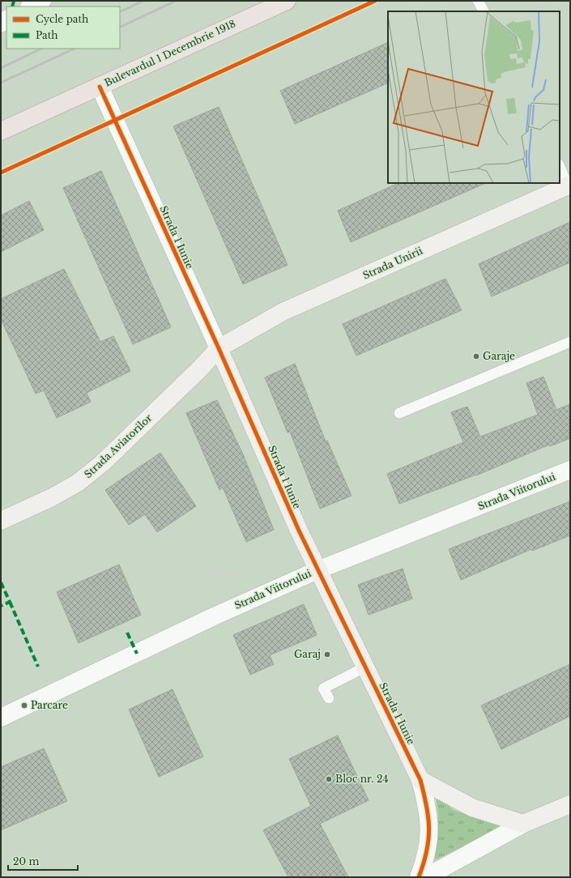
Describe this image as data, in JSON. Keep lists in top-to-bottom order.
{
  "streets": {
    "main road": ["Bulevardul 1 Decembrie 1918"],
    "street": [
      "Strada 1 Iunie",
      "Strada Unirii",
      "Strada Aviatorilor",
      "Strada Viitorului"
    ]
  },
  "crossings": [
    ["Bulevardul 1 Decembrie 1918", "Strada 1 Iunie"],
    ["Strada 1 Iunie", "Strada Unirii"],
    ["Strada 1 Iunie", "Strada Aviatorilor"],
    ["Strada 1 Iunie", "Strada Viitorului"],
    ["Strada Unirii", "Strada Aviatorilor"]
  ],
  "places": [
    "Garaje",
    "Garaj",
    "Parcare",
    "Bloc nr. 24"
  ],
  "legend": ["Cycle path", "Path"],
  "scale_bar": "20 m"
}
